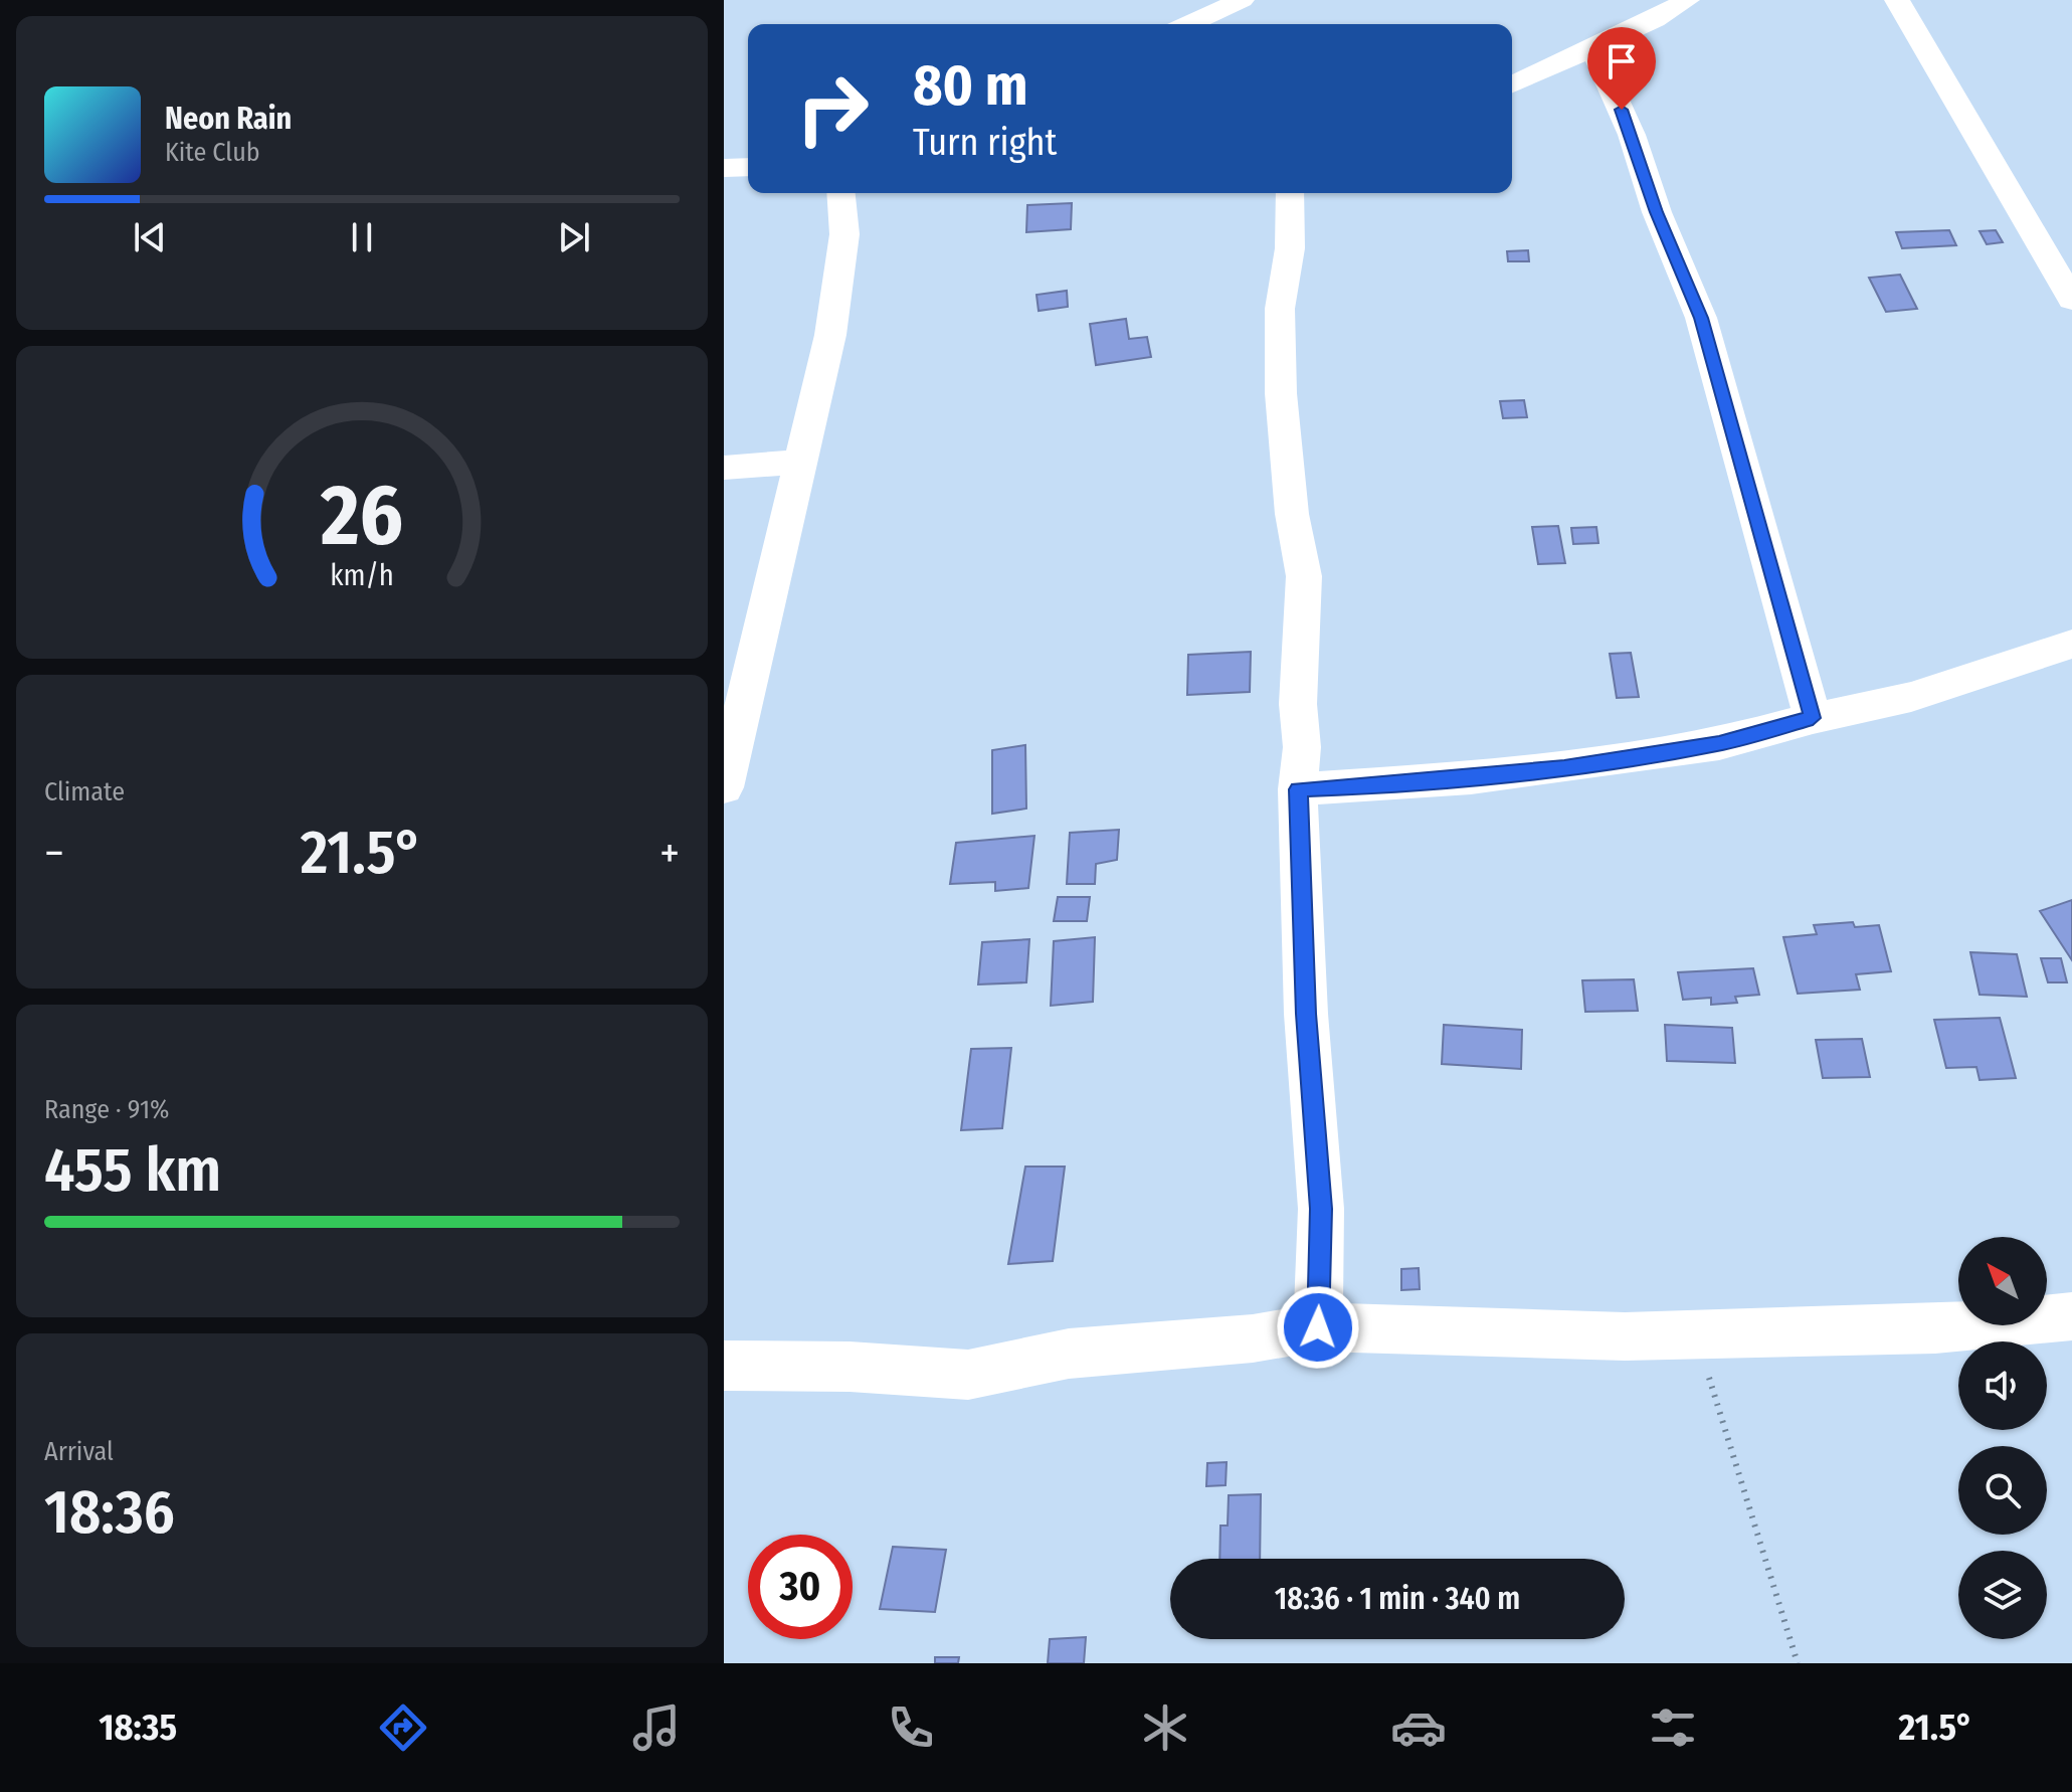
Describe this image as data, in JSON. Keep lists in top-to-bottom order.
{
  "north": "top left",
  "page": {
    "turn": ["80 m", "Turn right"],
    "song": ["Neon Rain", "Kite Club"],
    "tile": [
      "Climate",
      ["Range · 91%", "455 km"],
      ["Arrival", "18:36"]
    ],
    "heat": ["−", "21.5°", "+"],
    "limit": "30",
    "trip": "18:36 · 1 min · 340 m",
    "tabs": ["18:35", "21.5°"],
    "gauge": ["26", "km/h"]
  }
}
